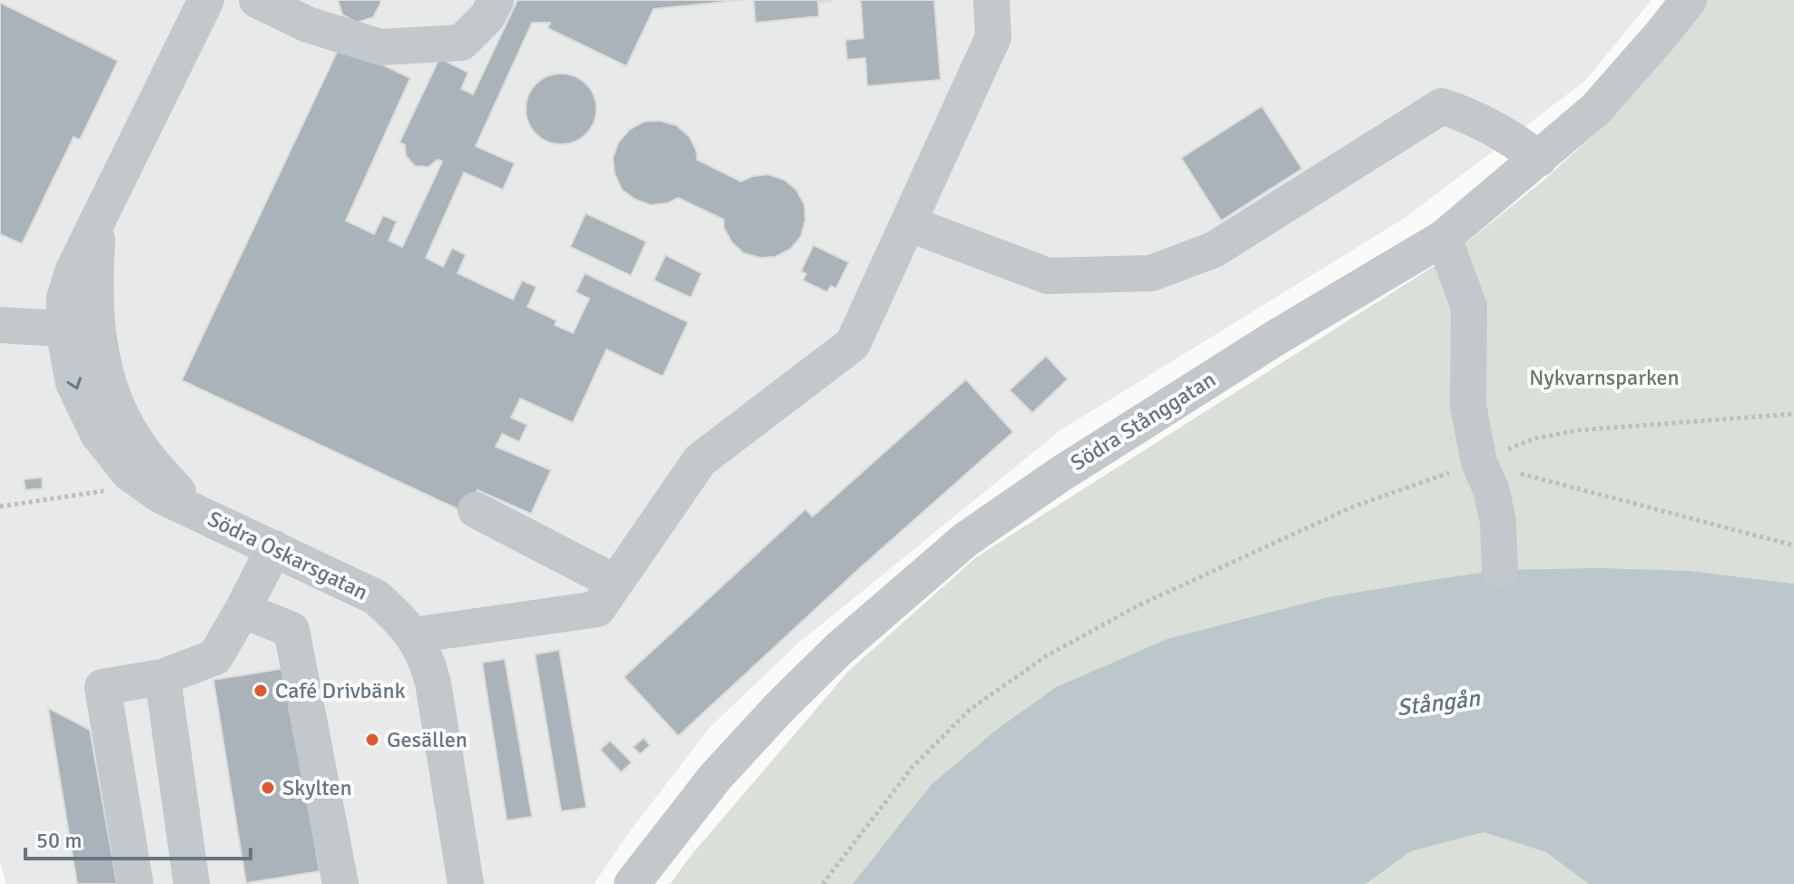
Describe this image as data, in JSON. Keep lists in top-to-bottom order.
{
  "streets": {
    "street": ["Södra Stånggatan", "Södra Oskarsgatan"]
  },
  "water": ["Stångån"],
  "parks": ["Nykvarnsparken"],
  "places": ["Café Drivbänk", "Gesällen", "Skylten"],
  "scale_bar": "50 m"
}
